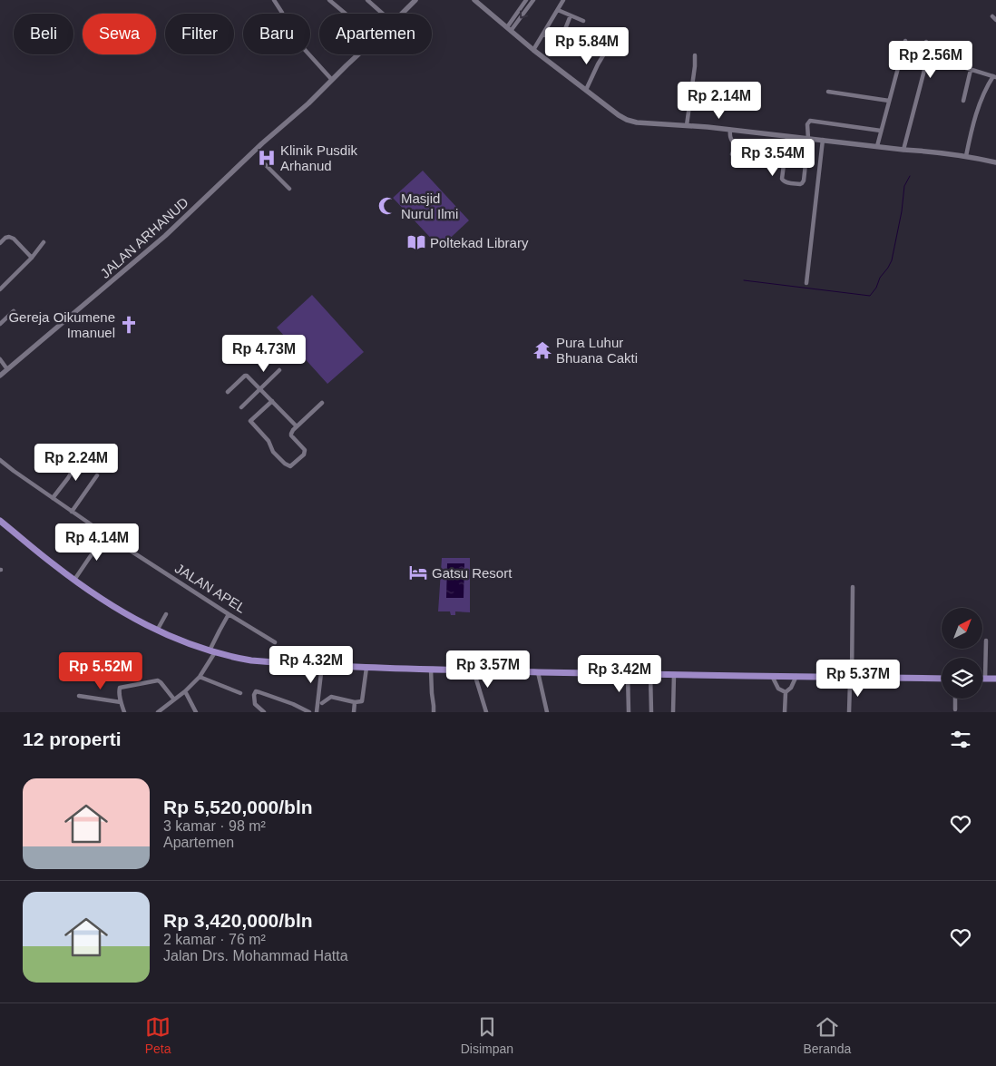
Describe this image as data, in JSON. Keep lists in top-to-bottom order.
{
  "streets": {
    "street": ["JALAN ARHANUD", "JALAN APEL"]
  },
  "places": {
    "hospital": ["Klinik Pusdik Arhanud"],
    "mosque": ["Masjid Nurul Ilmi"],
    "library": ["Poltekad Library"],
    "church": ["Gereja Oikumene Imanuel"],
    "temple": ["Pura Luhur Bhuana Cakti"],
    "hotel": ["Gatsu Resort"]
  },
  "north": "top right",
  "page": {
    "chip": [
      "Beli",
      "Sewa",
      "Filter",
      "Baru",
      "Apartemen"
    ],
    "price": [
      "Rp 5.84M",
      "Rp 2.56M",
      "Rp 2.14M",
      "Rp 3.54M",
      "Rp 4.73M",
      "Rp 2.24M",
      "Rp 4.14M",
      "Rp 4.32M",
      "Rp 3.57M",
      "Rp 5.52M",
      "Rp 3.42M",
      "Rp 5.37M"
    ],
    "heading": "12 properti",
    "list": [
      {
        "name": "Rp 5,520,000/bln",
        "note": "3 kamar · 98 m² · Apartemen"
      },
      {
        "name": "Rp 3,420,000/bln",
        "note": "2 kamar · 76 m² · Jalan Drs. Mohammad Hatta"
      }
    ],
    "tabs": ["Peta", "Disimpan", "Beranda"]
  }
}
